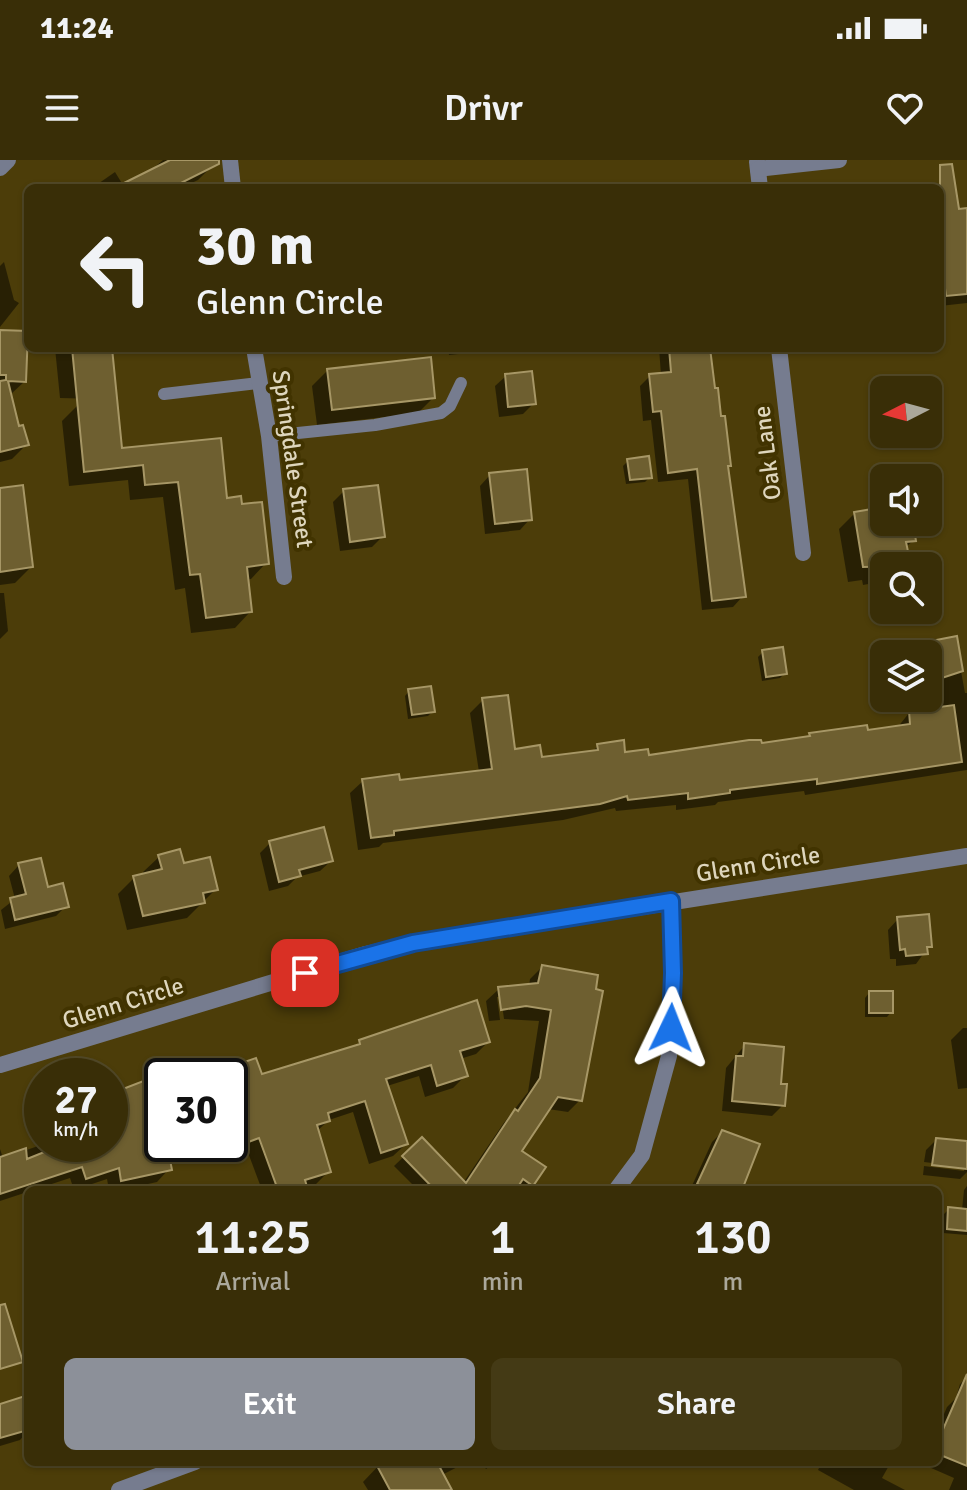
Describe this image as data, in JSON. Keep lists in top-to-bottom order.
{
  "streets": {
    "street": ["Oak Lane", "Springdale Street", "Glenn Circle"]
  },
  "north": "left",
  "page": {
    "status": "11:24",
    "header": "Drivr",
    "turn": ["30 m", "Glenn Circle"],
    "speed": "27 km/h",
    "limit": "30",
    "eta": [
      "11:25",
      "Arrival",
      "1",
      "min",
      "130",
      "m"
    ],
    "buttons": ["Exit", "Share"]
  }
}
